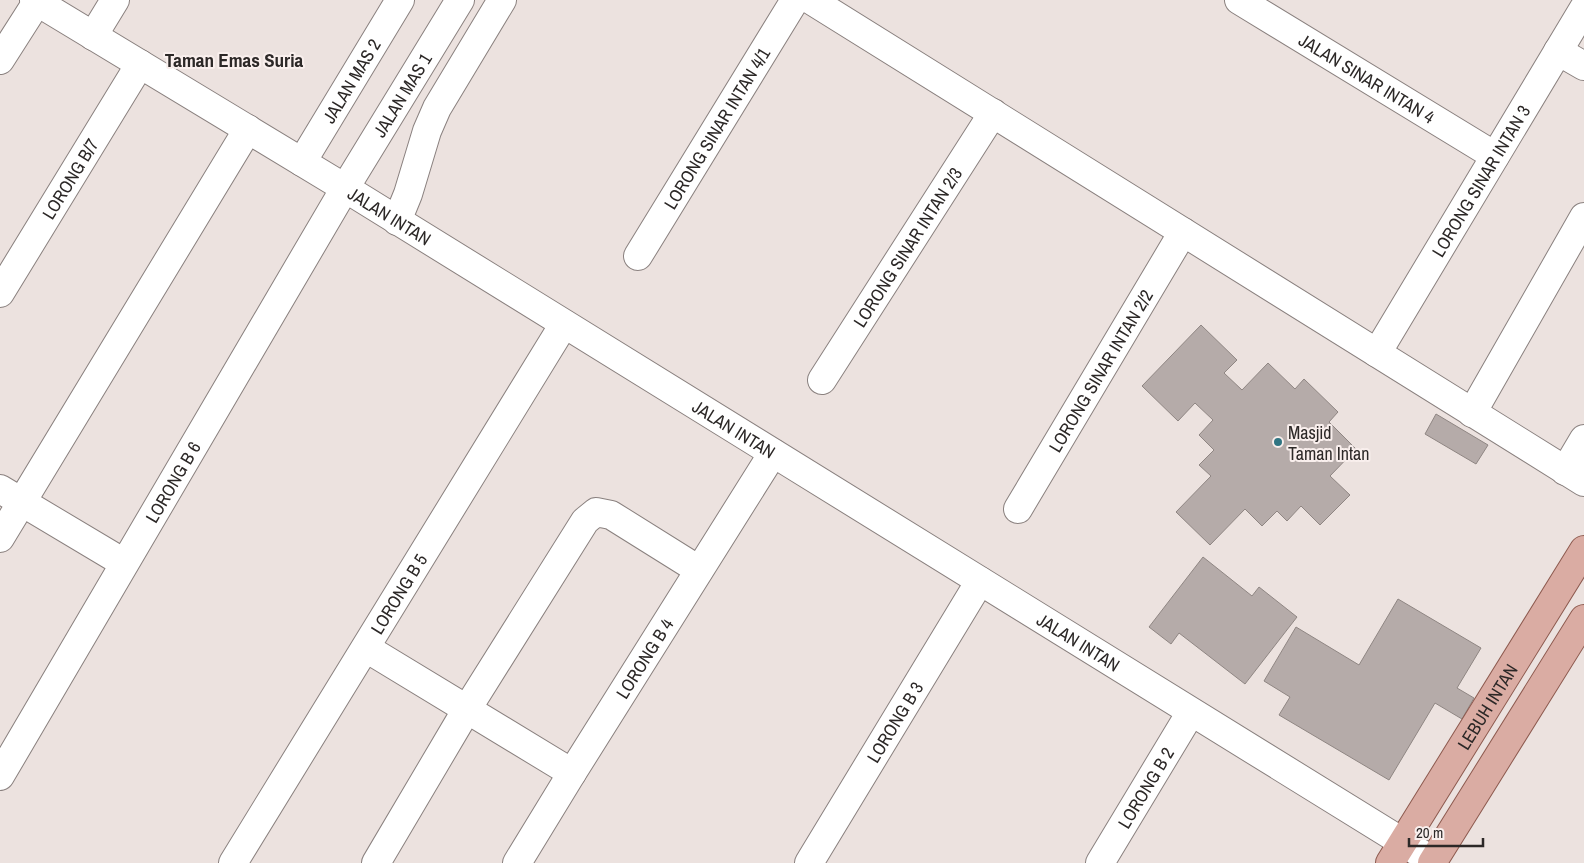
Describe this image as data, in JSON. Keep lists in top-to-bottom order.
{
  "streets": {
    "main road": ["LEBUH INTAN"],
    "street": [
      "JALAN SINAR INTAN 4",
      "JALAN MAS 2",
      "JALAN MAS 1",
      "LORONG SINAR INTAN 4/1",
      "LORONG B/7",
      "LORONG SINAR INTAN 3",
      "JALAN INTAN",
      "LORONG SINAR INTAN 2/3",
      "LORONG SINAR INTAN 2/2",
      "LORONG B 6",
      "LORONG B 5",
      "LORONG B 4",
      "LORONG B 3",
      "LORONG B 2"
    ]
  },
  "crossings": [
    ["JALAN SINAR INTAN 4", "LORONG SINAR INTAN 3"],
    ["JALAN MAS 2", "JALAN INTAN"],
    ["JALAN MAS 1", "JALAN INTAN"],
    ["JALAN MAS 1", "LORONG B 6"],
    ["LORONG B/7", "JALAN INTAN"],
    ["JALAN INTAN", "LORONG B 6"],
    ["JALAN INTAN", "LORONG B 5"],
    ["JALAN INTAN", "LORONG B 4"],
    ["JALAN INTAN", "LEBUH INTAN"],
    ["JALAN INTAN", "LORONG B 3"],
    ["JALAN INTAN", "LORONG B 2"]
  ],
  "districts": ["Taman Emas Suria"],
  "places": ["Masjid Taman Intan"],
  "scale_bar": "20 m"
}
